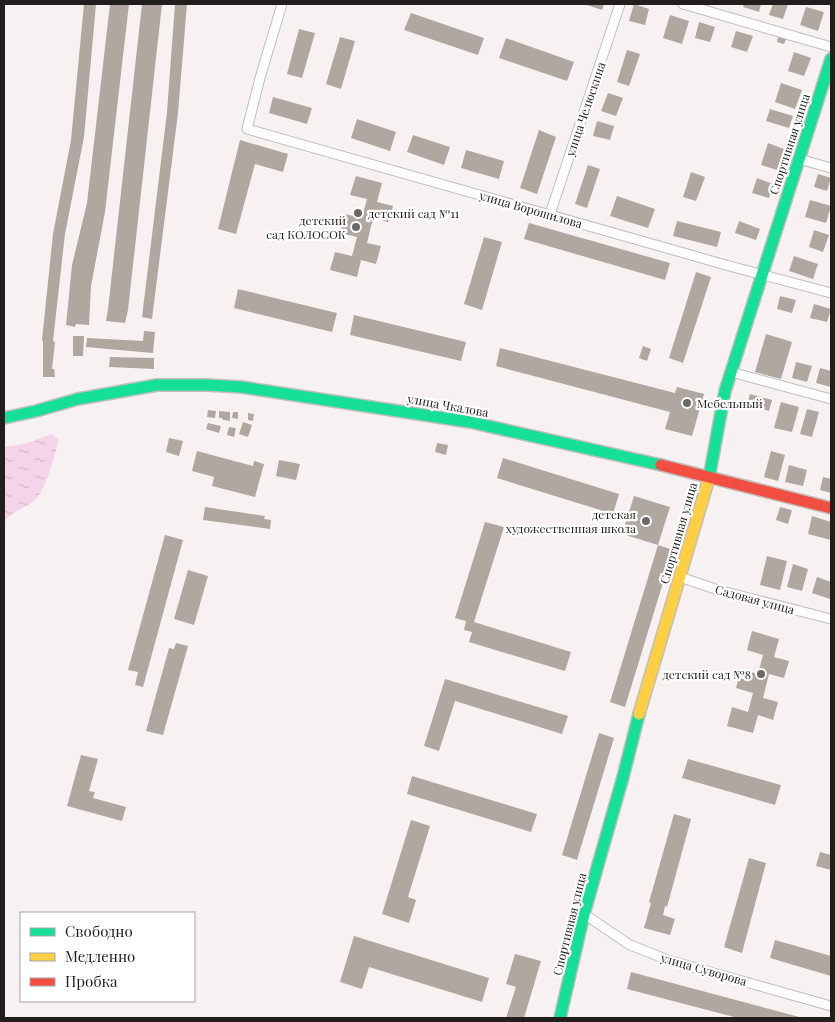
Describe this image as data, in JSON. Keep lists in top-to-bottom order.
{
  "streets": {
    "street": [
      "улица Челюскина",
      "Спортивная улица",
      "улица Ворошилова",
      "улица Чкалова",
      "Садовая улица",
      "улица Суворова"
    ]
  },
  "crossings": [
    ["улица Челюскина", "улица Ворошилова"],
    ["Спортивная улица", "улица Ворошилова"],
    ["Спортивная улица", "улица Чкалова"],
    ["Спортивная улица", "Садовая улица"],
    ["Спортивная улица", "улица Суворова"]
  ],
  "places": [
    "детский сад №11",
    "детский сад КОЛОСОК",
    "Мебельный",
    "детская художественная школа",
    "детский сад №8"
  ],
  "legend": ["Свободно", "Медленно", "Пробка"]
}
